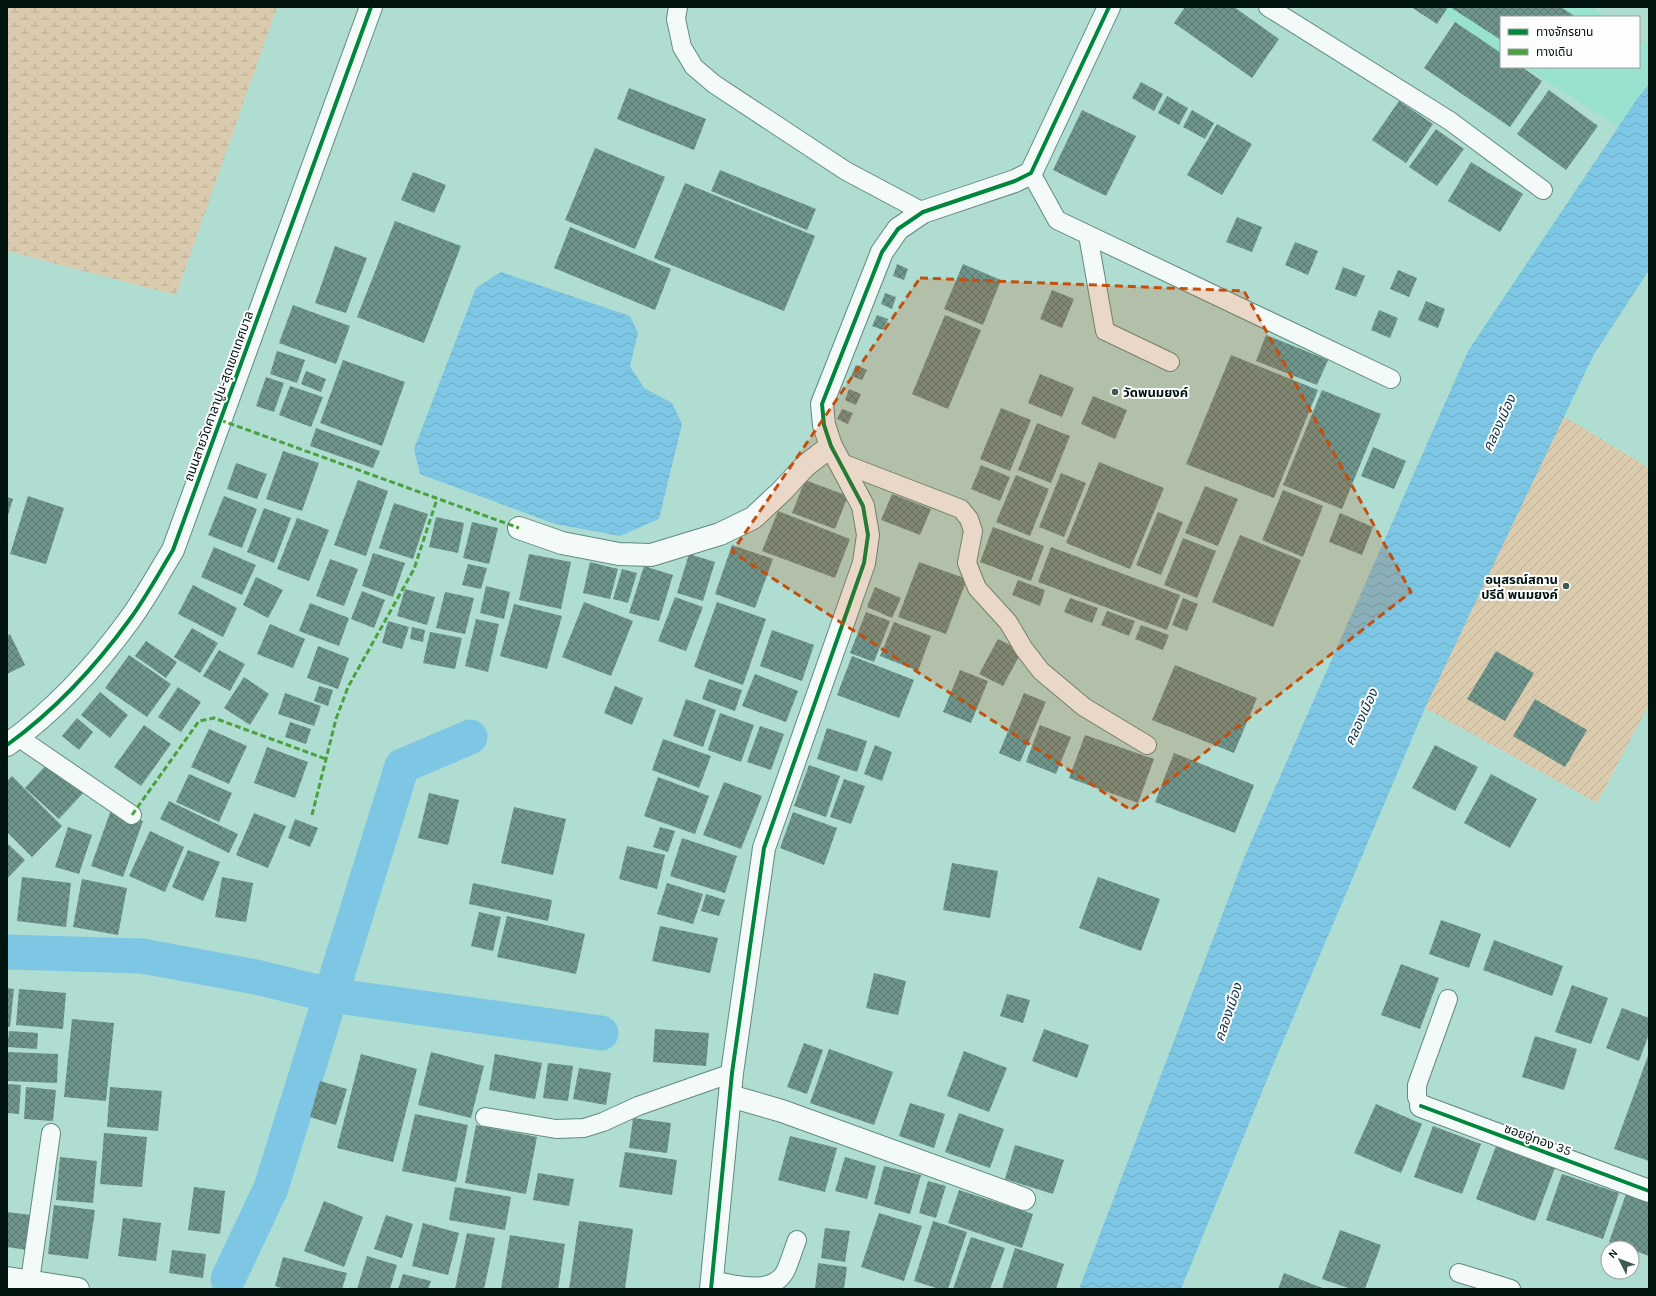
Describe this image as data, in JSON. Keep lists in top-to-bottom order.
{
  "streets": {
    "street": ["ถนนสายวัดศาลาปูน-สุดเขตเทศบาล", "ซอยอู่ทอง 35"]
  },
  "water": ["คลองเมือง"],
  "places": ["วัดพนมยงค์", "อนุสรณ์สถาน ปรีดี พนมยงค์"],
  "legend": ["ทางจักรยาน", "ทางเดิน"],
  "north": "top left"
}
